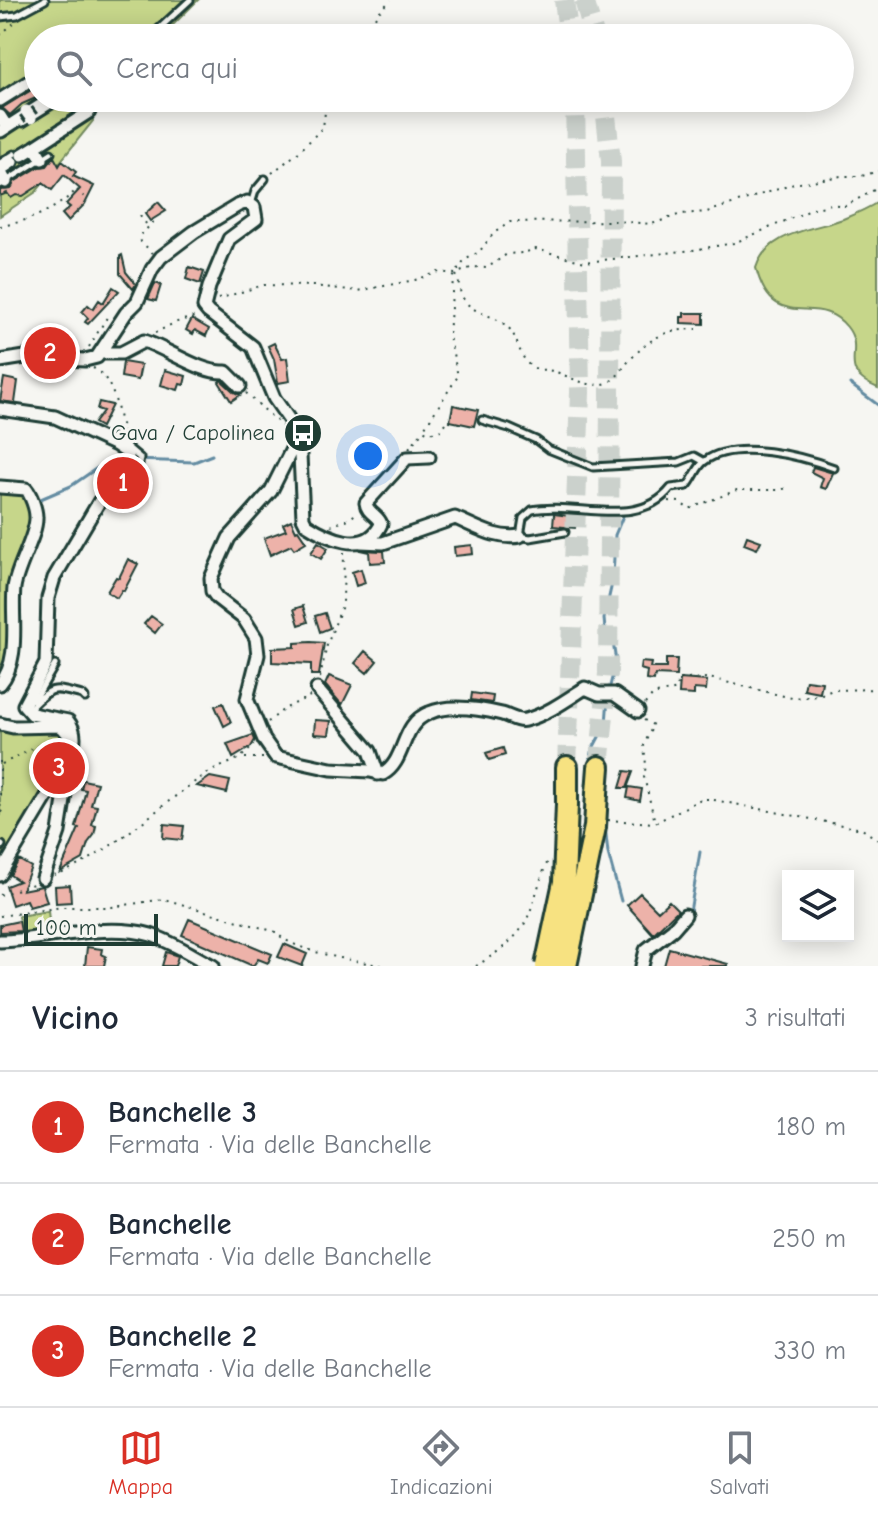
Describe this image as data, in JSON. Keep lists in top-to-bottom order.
{
  "places": {
    "bus stop": ["Gava / Capolinea"]
  },
  "scale_bar": "100 m",
  "page": {
    "search": "Cerca qui",
    "pins": ["2", "1", "3"],
    "scale": "100 m",
    "heading": ["Vicino", "3 risultati"],
    "list": [
      {
        "mark": "1",
        "name": "Banchelle 3",
        "note": "Fermata · Via delle Banchelle",
        "value": "180 m"
      },
      {
        "mark": "2",
        "name": "Banchelle",
        "note": "Fermata · Via delle Banchelle",
        "value": "250 m"
      },
      {
        "mark": "3",
        "name": "Banchelle 2",
        "note": "Fermata · Via delle Banchelle",
        "value": "330 m"
      }
    ],
    "nav": ["Mappa", "Indicazioni", "Salvati"]
  }
}
